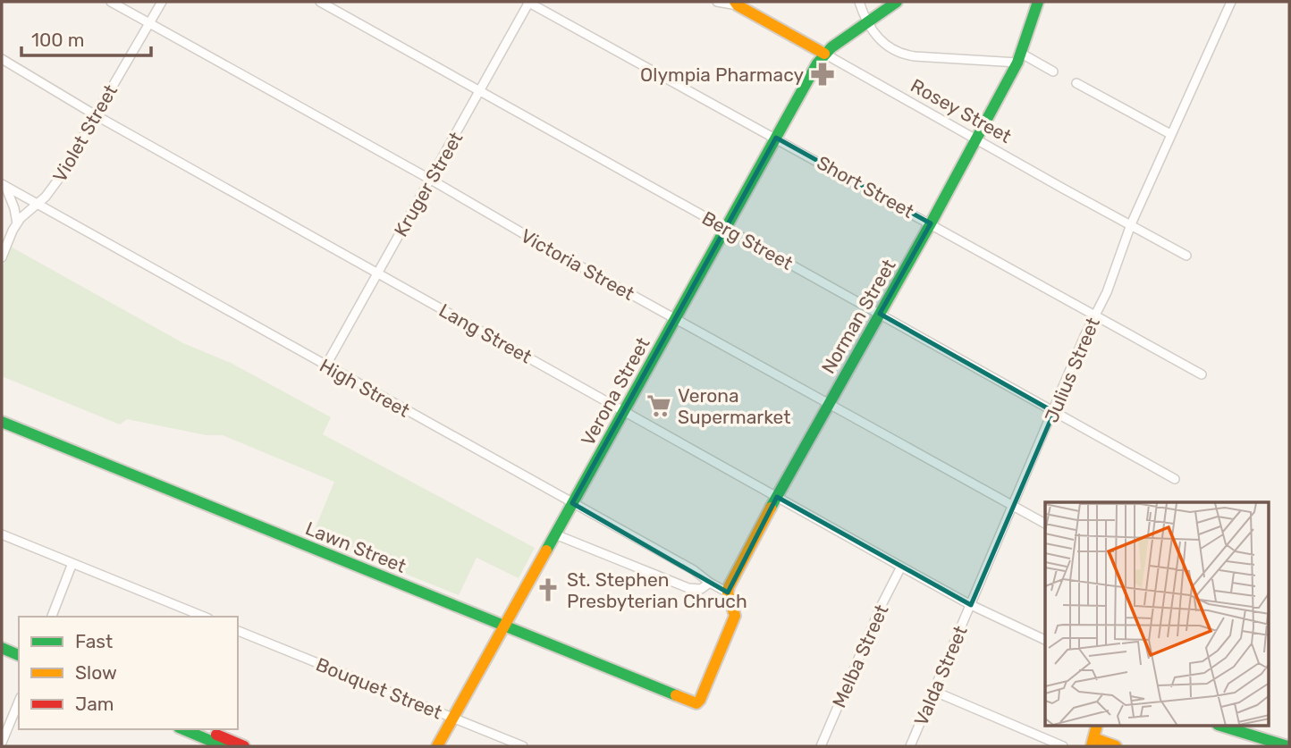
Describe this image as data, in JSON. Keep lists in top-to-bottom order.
{
  "streets": {
    "street": [
      "Rosey Street",
      "Violet Street",
      "Kruger Street",
      "Short Street",
      "Berg Street",
      "Victoria Street",
      "Norman Street",
      "Lang Street",
      "Julius Street",
      "High Street",
      "Verona Street",
      "Lawn Street",
      "Melba Street",
      "Valda Street",
      "Bouquet Street"
    ]
  },
  "crossings": [
    ["Rosey Street", "Norman Street"],
    ["Rosey Street", "Julius Street"],
    ["Rosey Street", "Verona Street"],
    ["Violet Street", "Victoria Street"],
    ["Violet Street", "Lang Street"],
    ["Violet Street", "High Street"],
    ["Kruger Street", "Short Street"],
    ["Kruger Street", "Berg Street"],
    ["Kruger Street", "Victoria Street"],
    ["Kruger Street", "Lang Street"],
    ["Kruger Street", "High Street"],
    ["Short Street", "Norman Street"],
    ["Short Street", "Julius Street"],
    ["Short Street", "Verona Street"],
    ["Berg Street", "Norman Street"],
    ["Berg Street", "Julius Street"],
    ["Berg Street", "Verona Street"],
    ["Victoria Street", "Norman Street"],
    ["Victoria Street", "Julius Street"],
    ["Victoria Street", "Verona Street"],
    ["Norman Street", "Lang Street"],
    ["Norman Street", "High Street"],
    ["Norman Street", "Lawn Street"],
    ["Lang Street", "Julius Street"],
    ["Lang Street", "Verona Street"],
    ["Lang Street", "Melba Street"],
    ["Lang Street", "Valda Street"],
    ["Julius Street", "Valda Street"],
    ["High Street", "Verona Street"],
    ["High Street", "Lawn Street"],
    ["Verona Street", "Lawn Street"],
    ["Verona Street", "Bouquet Street"]
  ],
  "places": {
    "pharmacy": ["Olympia Pharmacy"],
    "supermarket": ["Verona Supermarket"],
    "church": ["St. Stephen Presbyterian Chruch"]
  },
  "legend": ["Fast", "Slow", "Jam"],
  "scale_bar": "100 m"
}
